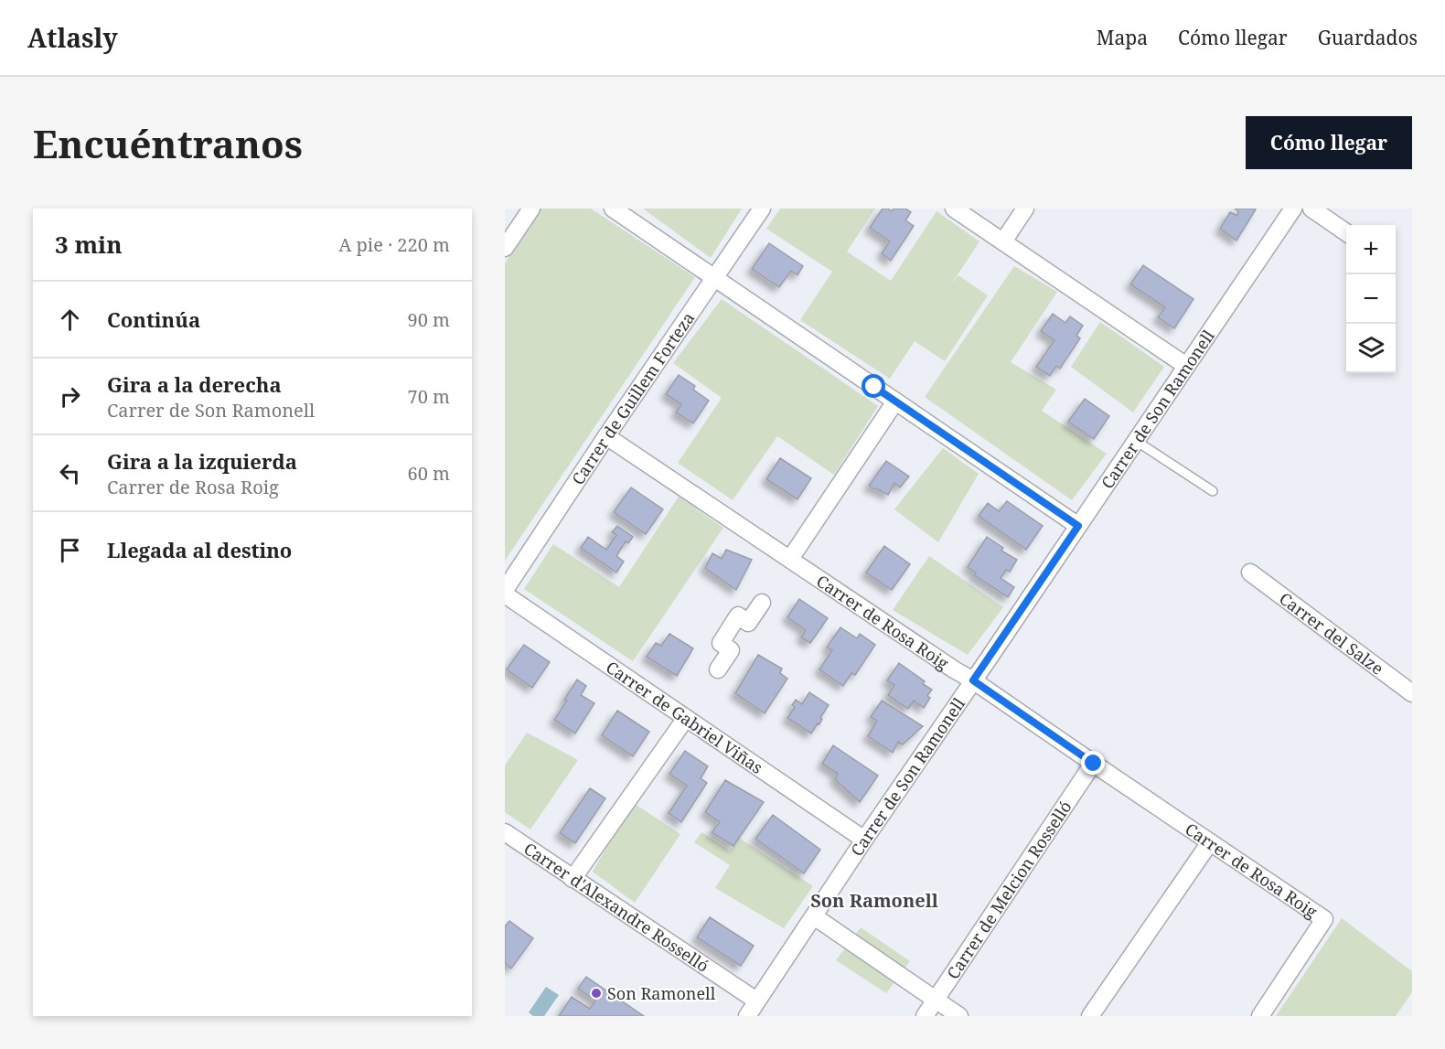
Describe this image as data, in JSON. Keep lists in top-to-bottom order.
{
  "streets": {
    "street": [
      "Carrer de Guillem Forteza",
      "Carrer de Son Ramonell",
      "Carrer de Rosa Roig",
      "Carrer del Salze",
      "Carrer de Gabriel Viñas",
      "Carrer de Melcion Rosselló",
      "Carrer d'Alexandre Rosselló"
    ]
  },
  "crossings": [
    ["Carrer de Guillem Forteza", "Carrer de Rosa Roig"],
    ["Carrer de Son Ramonell", "Carrer de Rosa Roig"],
    ["Carrer de Son Ramonell", "Carrer de Gabriel Viñas"],
    ["Carrer de Son Ramonell", "Carrer d'Alexandre Rosselló"],
    ["Carrer de Rosa Roig", "Carrer de Melcion Rosselló"]
  ],
  "districts": ["Son Ramonell"],
  "places": ["Son Ramonell"],
  "page": {
    "header": "Atlasly",
    "nav": ["Mapa", "Cómo llegar", "Guardados"],
    "buttons": "Cómo llegar",
    "title": "Encuéntranos",
    "heading": ["3 min", "A pie · 220 m"],
    "map_buttons": ["+", "−"],
    "list": [
      ["Continúa", "90 m"],
      ["Gira a la derecha", "Carrer de Son Ramonell", "70 m"],
      ["Gira a la izquierda", "Carrer de Rosa Roig", "60 m"],
      "Llegada al destino"
    ]
  }
}
